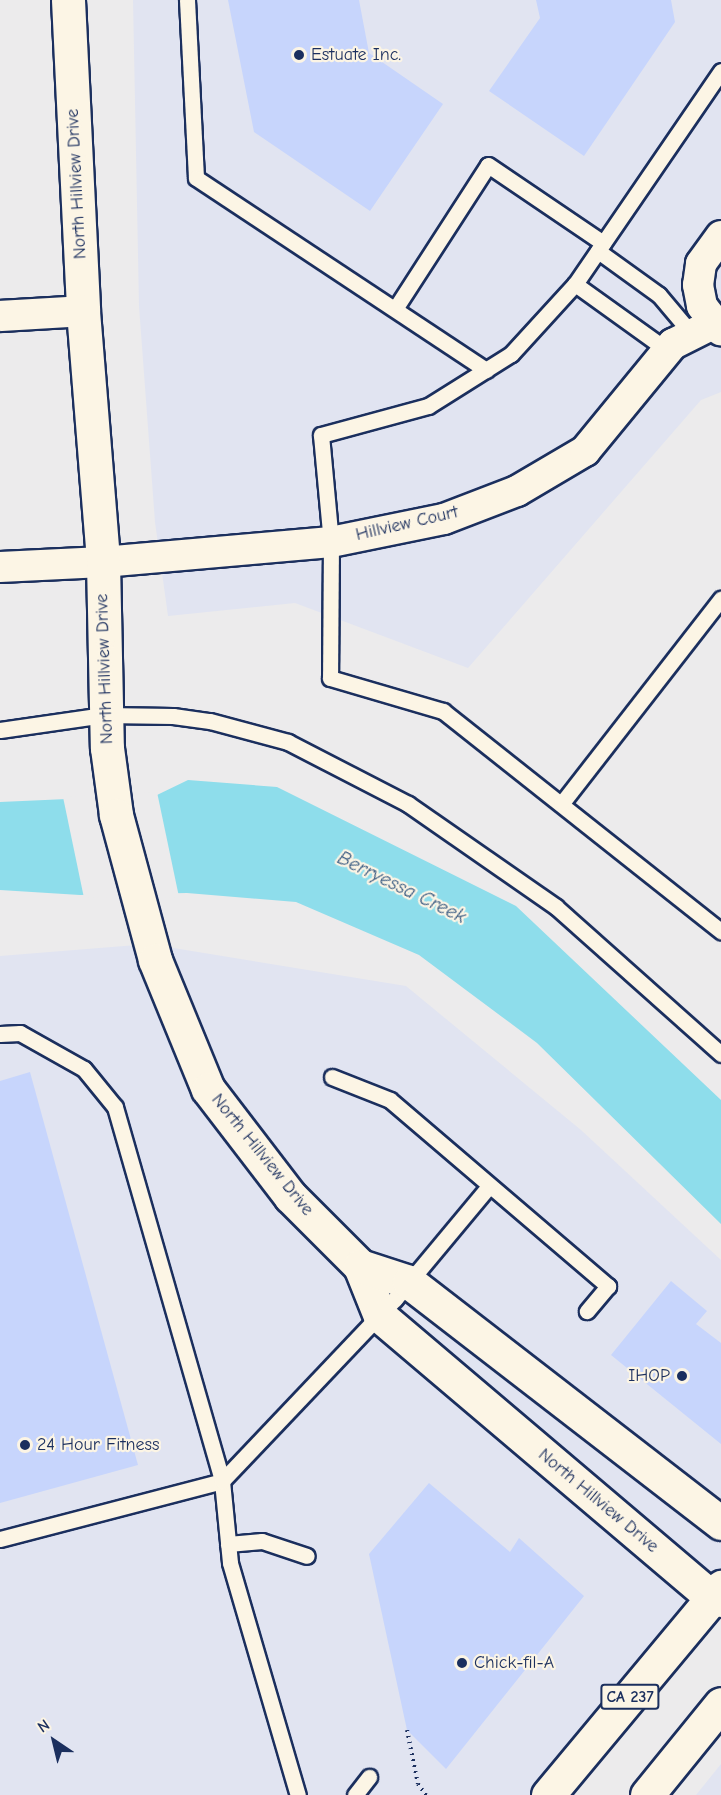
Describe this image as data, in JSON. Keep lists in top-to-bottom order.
{
  "streets": {
    "main road": ["North Hillview Drive", "CA 237"],
    "street": ["Hillview Court"]
  },
  "crossings": [
    ["North Hillview Drive", "Hillview Court"],
    ["North Hillview Drive", "CA 237"]
  ],
  "water": ["Berryessa Creek"],
  "places": [
    "Estuate Inc.",
    "IHOP",
    "24 Hour Fitness",
    "Chick-fil-A"
  ],
  "north": "top left"
}
